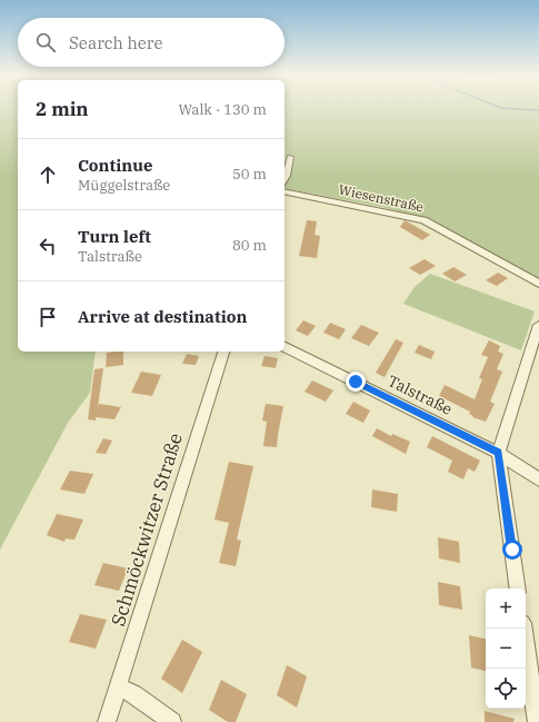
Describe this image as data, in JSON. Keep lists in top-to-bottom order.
{
  "streets": {
    "street": ["Wiesenstraße", "Talstraße", "Schmöckwitzer Straße"]
  },
  "page": {
    "search": "Search here",
    "heading": ["2 min", "Walk · 130 m"],
    "list": [
      ["Continue", "Müggelstraße", "50 m"],
      ["Turn left", "Talstraße", "80 m"],
      "Arrive at destination"
    ],
    "map_buttons": ["+", "−"]
  }
}
